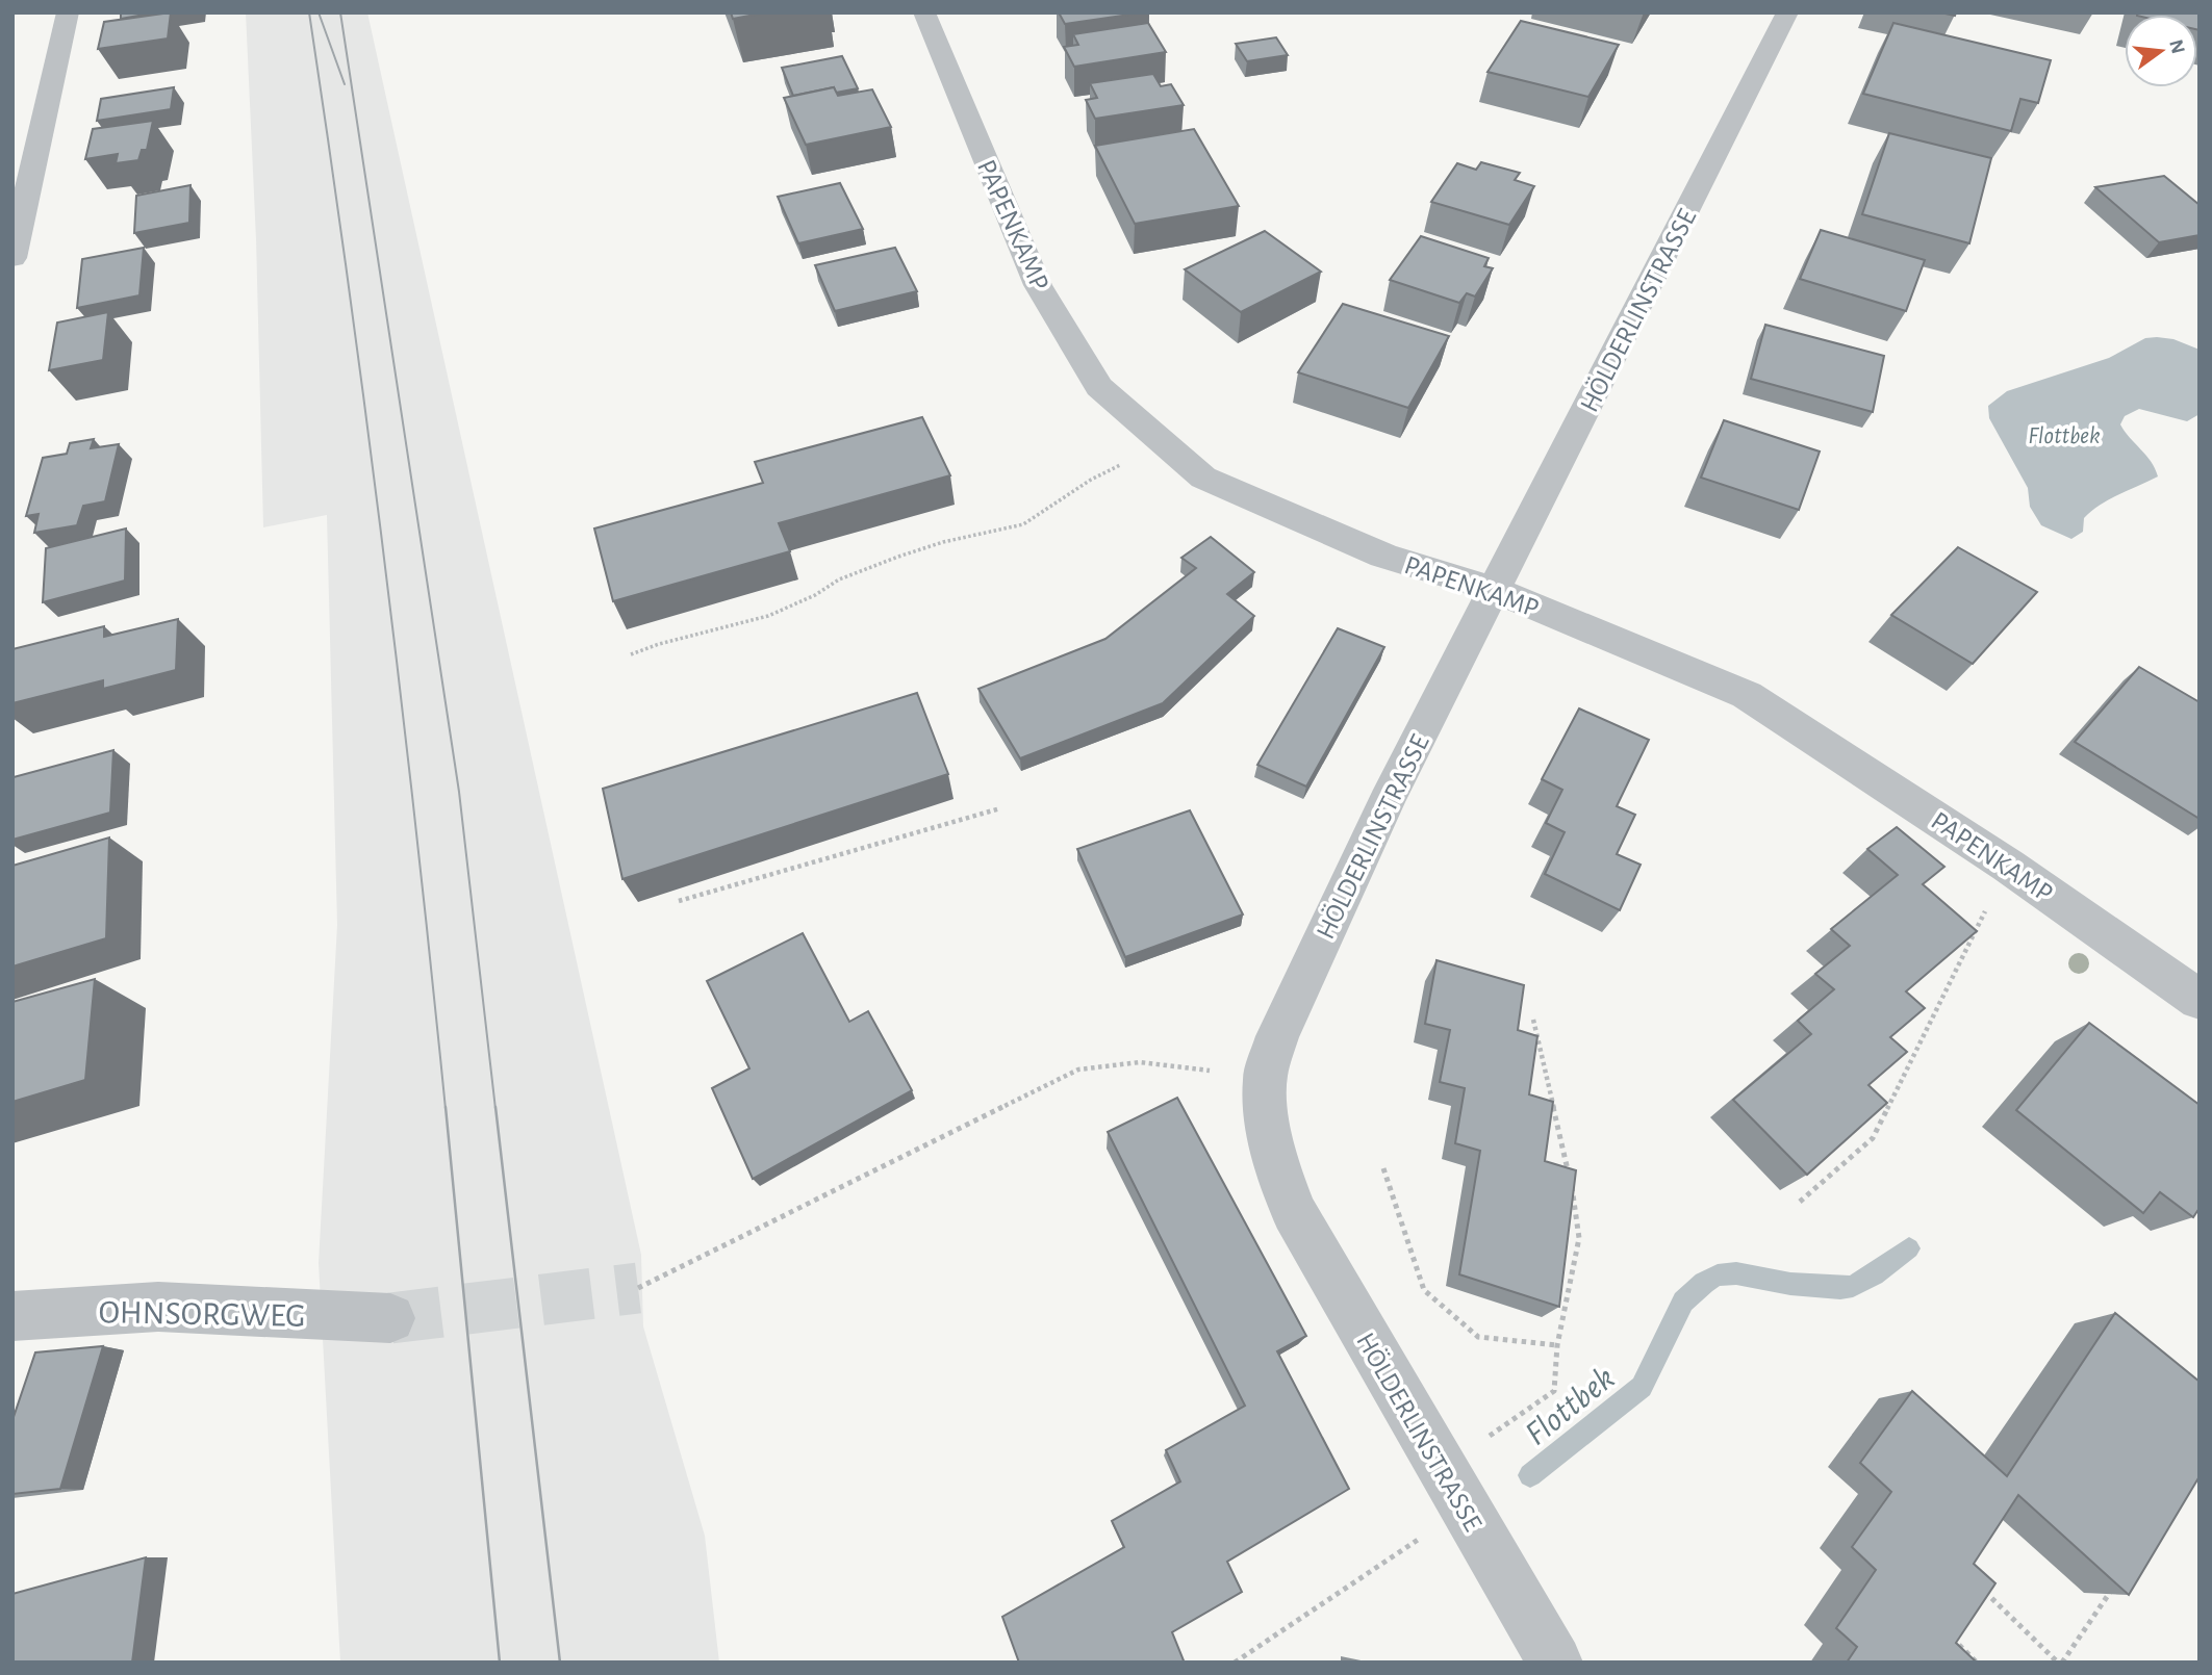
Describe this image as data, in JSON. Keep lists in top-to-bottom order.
{
  "streets": {
    "street": ["PAPENKAMP", "HÖLDERLINSTRASSE", "OHNSORGWEG"]
  },
  "crossings": [
    ["PAPENKAMP", "HÖLDERLINSTRASSE"]
  ],
  "water": ["Flottbek"],
  "north": "right"
}
